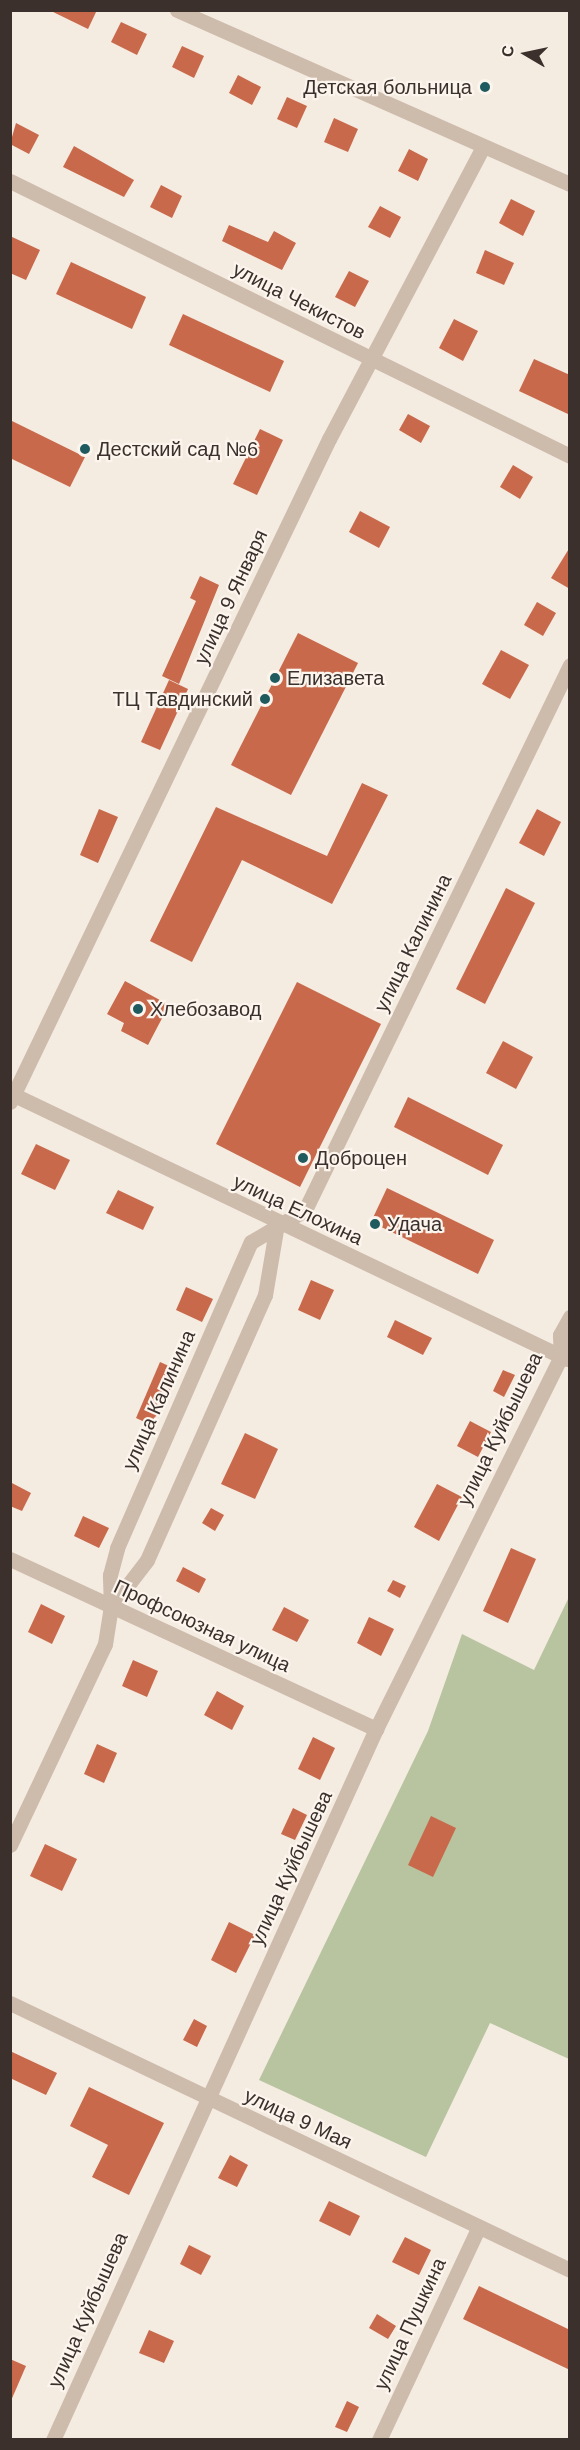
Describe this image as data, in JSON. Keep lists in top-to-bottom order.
{
  "streets": {
    "street": [
      "улица Чекистов",
      "улица 9 Января",
      "улица Калинина",
      "улица Елохина",
      "улица Куйбышева",
      "Профсоюзная улица",
      "улица 9 Мая",
      "улица Пушкина"
    ]
  },
  "crossings": [
    ["улица Чекистов", "улица 9 Января"],
    ["улица 9 Января", "улица Елохина"],
    ["улица Калинина", "улица Елохина"],
    ["улица Калинина", "Профсоюзная улица"],
    ["улица Елохина", "улица Куйбышева"],
    ["улица Куйбышева", "Профсоюзная улица"],
    ["улица Куйбышева", "улица 9 Мая"],
    ["улица 9 Мая", "улица Пушкина"]
  ],
  "places": [
    "Детская больница",
    "Дестский сад №6",
    "Елизавета",
    "ТЦ Тавдинский",
    "Хлебозавод",
    "Доброцен",
    "Удача"
  ],
  "north": "left"
}
